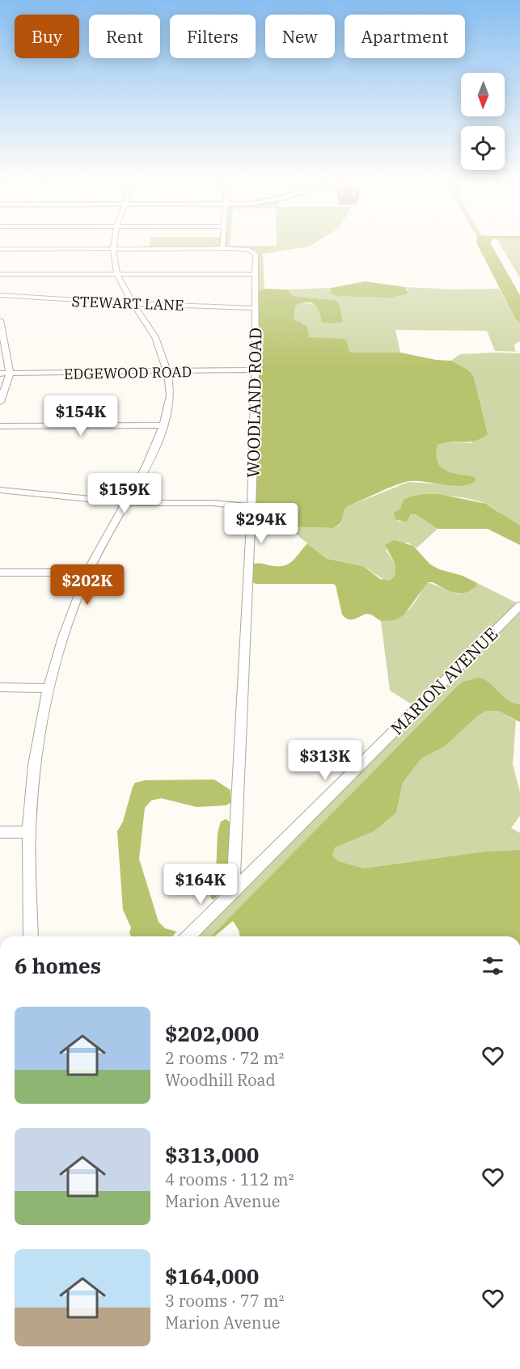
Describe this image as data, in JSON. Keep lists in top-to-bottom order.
{
  "streets": {
    "street": [
      "STEWART LANE",
      "EDGEWOOD ROAD",
      "WOODLAND ROAD",
      "MARION AVENUE"
    ]
  },
  "crossings": [
    ["STEWART LANE", "WOODLAND ROAD"],
    ["EDGEWOOD ROAD", "WOODLAND ROAD"],
    ["WOODLAND ROAD", "MARION AVENUE"]
  ],
  "north": "bottom",
  "page": {
    "chip": [
      "Buy",
      "Rent",
      "Filters",
      "New",
      "Apartment"
    ],
    "price": [
      "$154K",
      "$159K",
      "$294K",
      "$202K",
      "$313K",
      "$164K"
    ],
    "heading": "6 homes",
    "list": [
      {
        "name": "$202,000",
        "note": "2 rooms · 72 m² · Woodhill Road"
      },
      {
        "name": "$313,000",
        "note": "4 rooms · 112 m² · Marion Avenue"
      },
      {
        "name": "$164,000",
        "note": "3 rooms · 77 m² · Marion Avenue"
      }
    ]
  }
}
